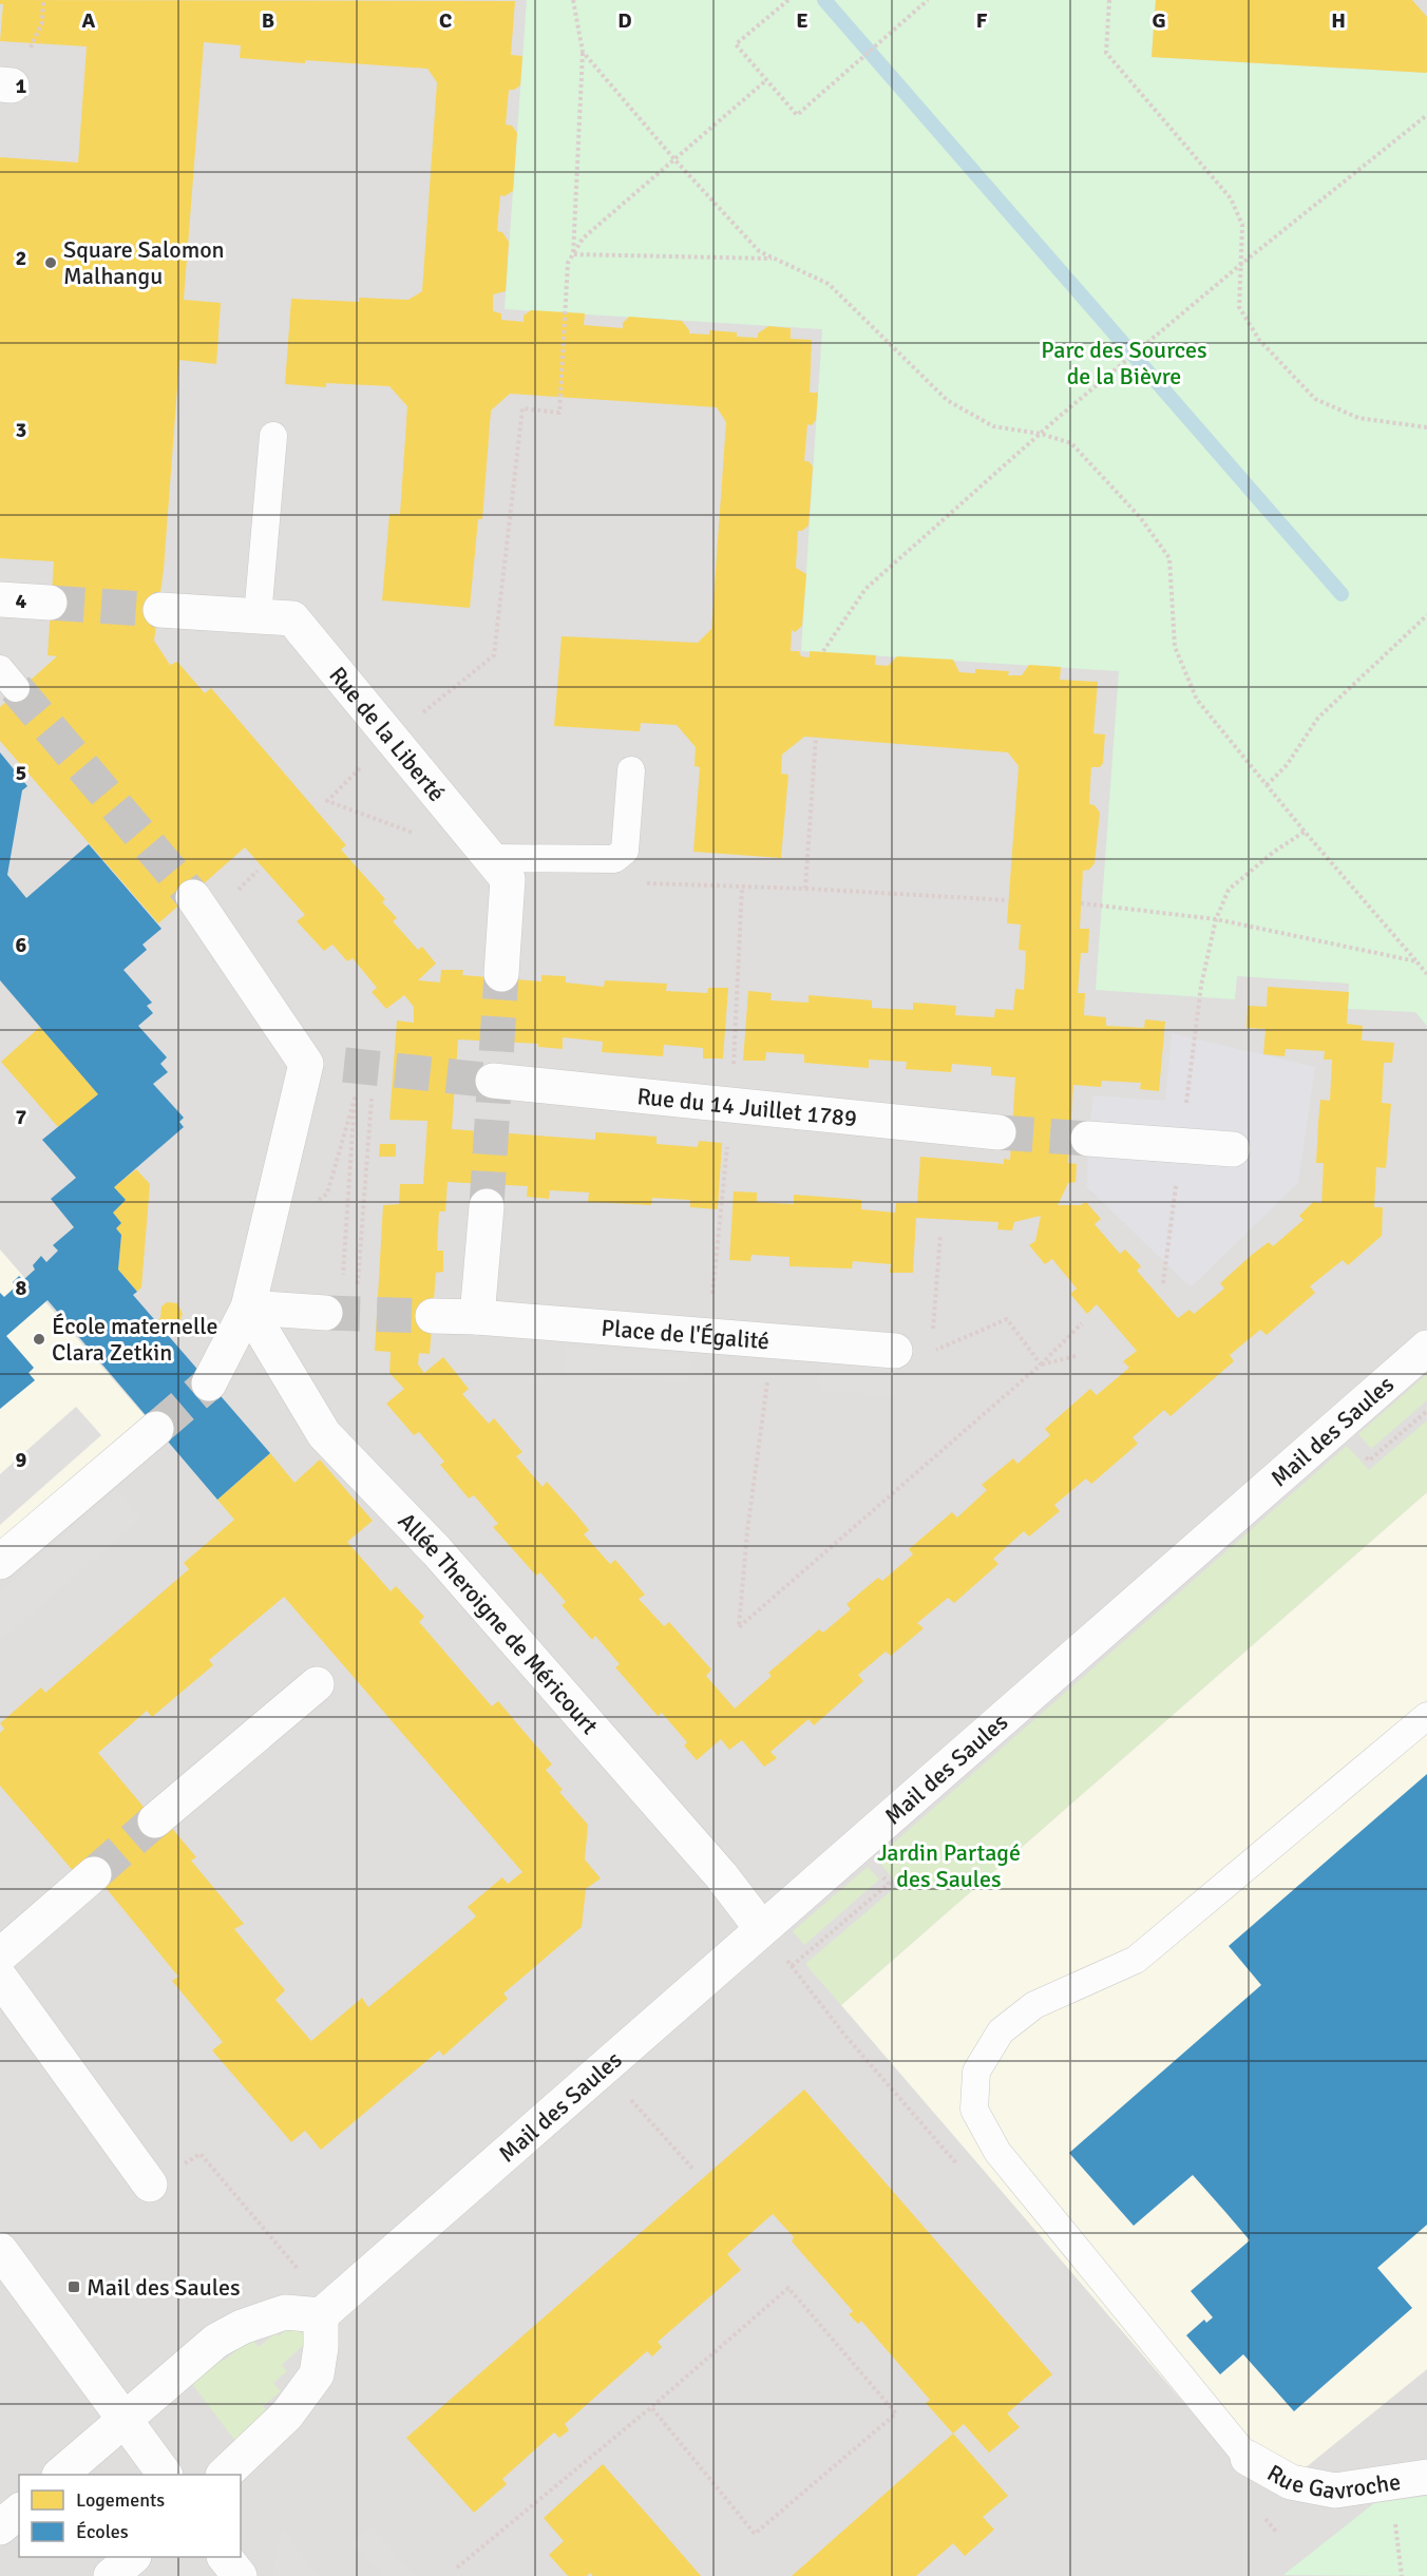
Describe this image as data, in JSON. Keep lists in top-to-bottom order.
{
  "streets": {
    "street": [
      "Rue de la Liberté",
      "Rue du 14 Juillet 1789",
      "Place de l'Égalité",
      "Mail des Saules",
      "Allée Theroigne de Méricourt",
      "Rue Gavroche"
    ]
  },
  "crossings": [
    ["Mail des Saules", "Allée Theroigne de Méricourt"]
  ],
  "parks": ["Parc des Sources de la Bièvre", "Jardin Partagé des Saules"],
  "places": {
    "other": ["Square Salomon Malhangu", "École maternelle Clara Zetkin"],
    "transit": ["Mail des Saules"]
  },
  "legend": ["Logements", "Écoles"],
  "grid": {
    "columns": [
      "A",
      "B",
      "C",
      "D",
      "E",
      "F",
      "G",
      "H"
    ],
    "rows": [
      "1",
      "2",
      "3",
      "4",
      "5",
      "6",
      "7",
      "8",
      "9"
    ]
  }
}
